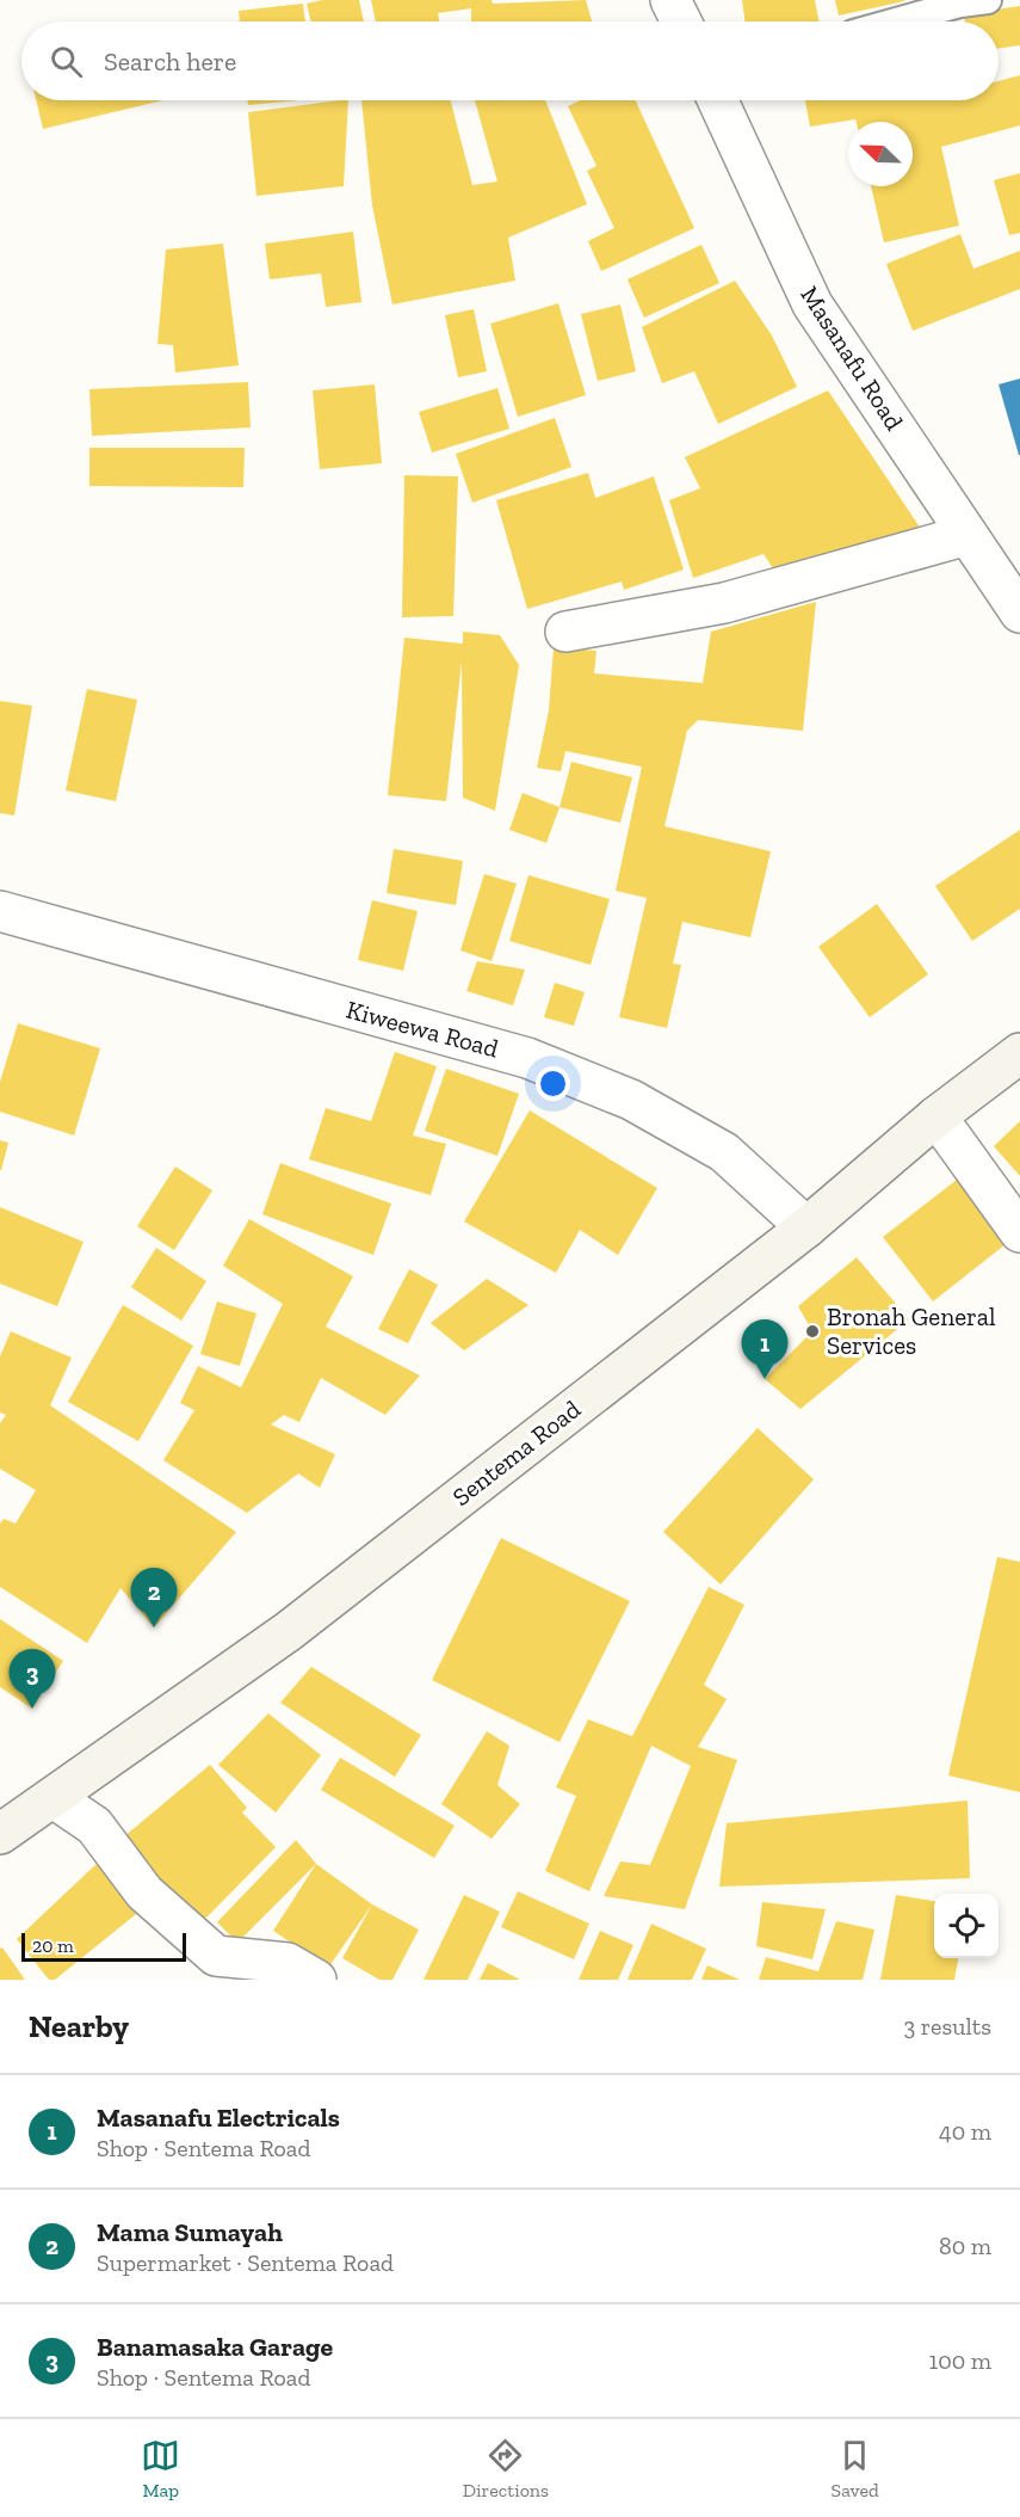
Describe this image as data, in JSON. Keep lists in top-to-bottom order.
{
  "streets": {
    "main road": ["Sentema Road"],
    "street": ["Masanafu Road", "Kiweewa Road"]
  },
  "crossings": [
    ["Kiweewa Road", "Sentema Road"]
  ],
  "places": ["Bronah General Services"],
  "scale_bar": "20 m",
  "north": "top left",
  "page": {
    "search": "Search here",
    "pins": ["1", "2", "3"],
    "scale": "20 m",
    "heading": ["Nearby", "3 results"],
    "list": [
      {
        "mark": "1",
        "name": "Masanafu Electricals",
        "note": "Shop · Sentema Road",
        "value": "40 m"
      },
      {
        "mark": "2",
        "name": "Mama Sumayah",
        "note": "Supermarket · Sentema Road",
        "value": "80 m"
      },
      {
        "mark": "3",
        "name": "Banamasaka Garage",
        "note": "Shop · Sentema Road",
        "value": "100 m"
      }
    ],
    "nav": ["Map", "Directions", "Saved"]
  }
}
